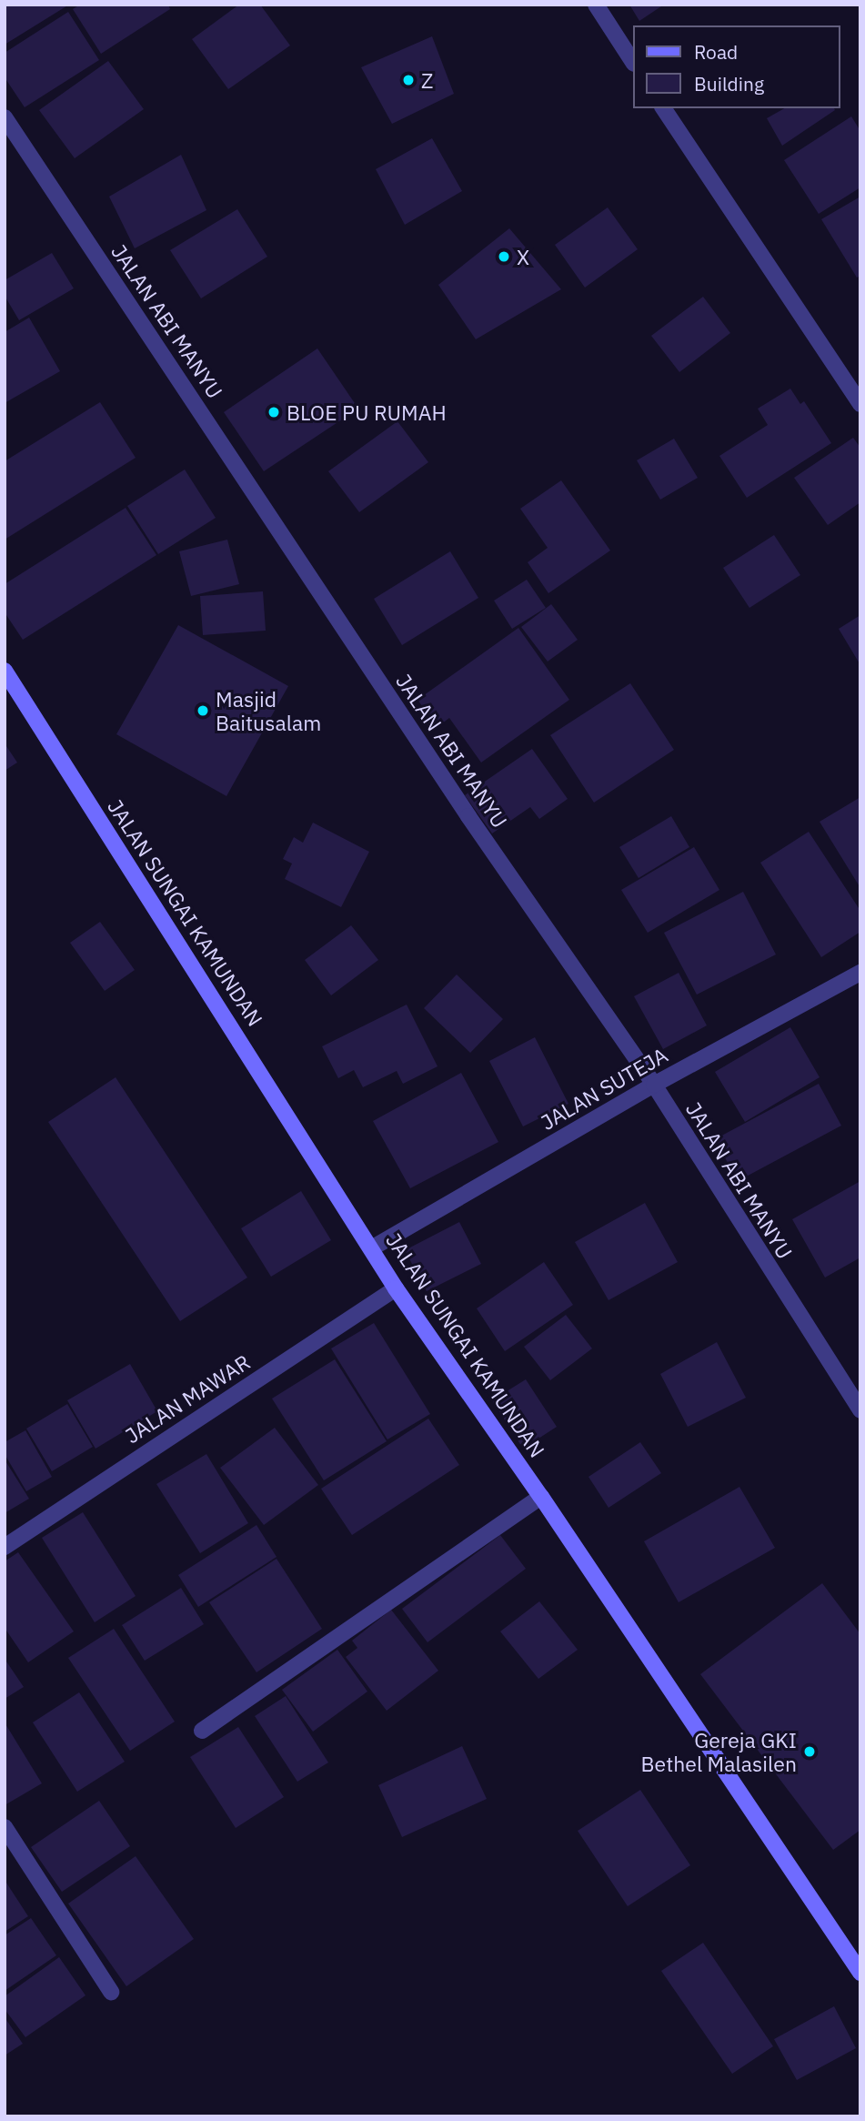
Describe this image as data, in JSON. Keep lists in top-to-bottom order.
{
  "streets": {
    "main road": ["JALAN SUNGAI KAMUNDAN"],
    "street": ["JALAN ABI MANYU", "JALAN SUTEJA", "JALAN MAWAR"]
  },
  "crossings": [
    ["JALAN ABI MANYU", "JALAN SUTEJA"],
    ["JALAN SUNGAI KAMUNDAN", "JALAN SUTEJA"],
    ["JALAN SUNGAI KAMUNDAN", "JALAN MAWAR"]
  ],
  "places": [
    "Z",
    "X",
    "BLOE PU RUMAH",
    "Masjid Baitusalam",
    "Gereja GKI Bethel Malasilen"
  ],
  "legend": ["Road", "Building"]
}
